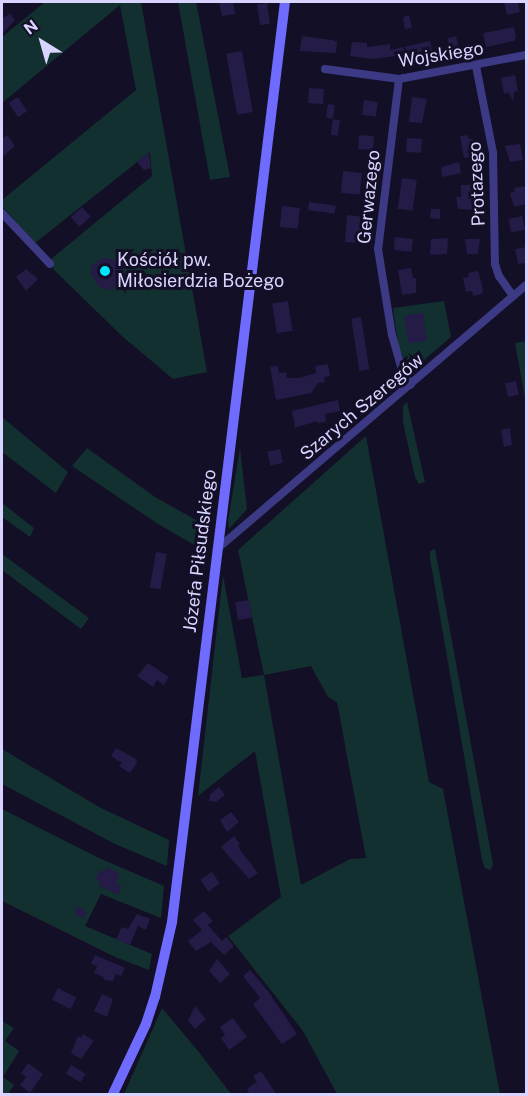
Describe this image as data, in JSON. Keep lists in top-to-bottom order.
{
  "streets": {
    "street": [
      "Wojskiego",
      "Protazego",
      "Gerwazego",
      "Szarych Szeregów",
      "Józefa Piłsudskiego"
    ]
  },
  "crossings": [
    ["Wojskiego", "Protazego"],
    ["Wojskiego", "Gerwazego"],
    ["Protazego", "Szarych Szeregów"],
    ["Gerwazego", "Szarych Szeregów"],
    ["Szarych Szeregów", "Józefa Piłsudskiego"]
  ],
  "places": ["Kościół pw. Miłosierdzia Bożego"],
  "north": "top left"
}
